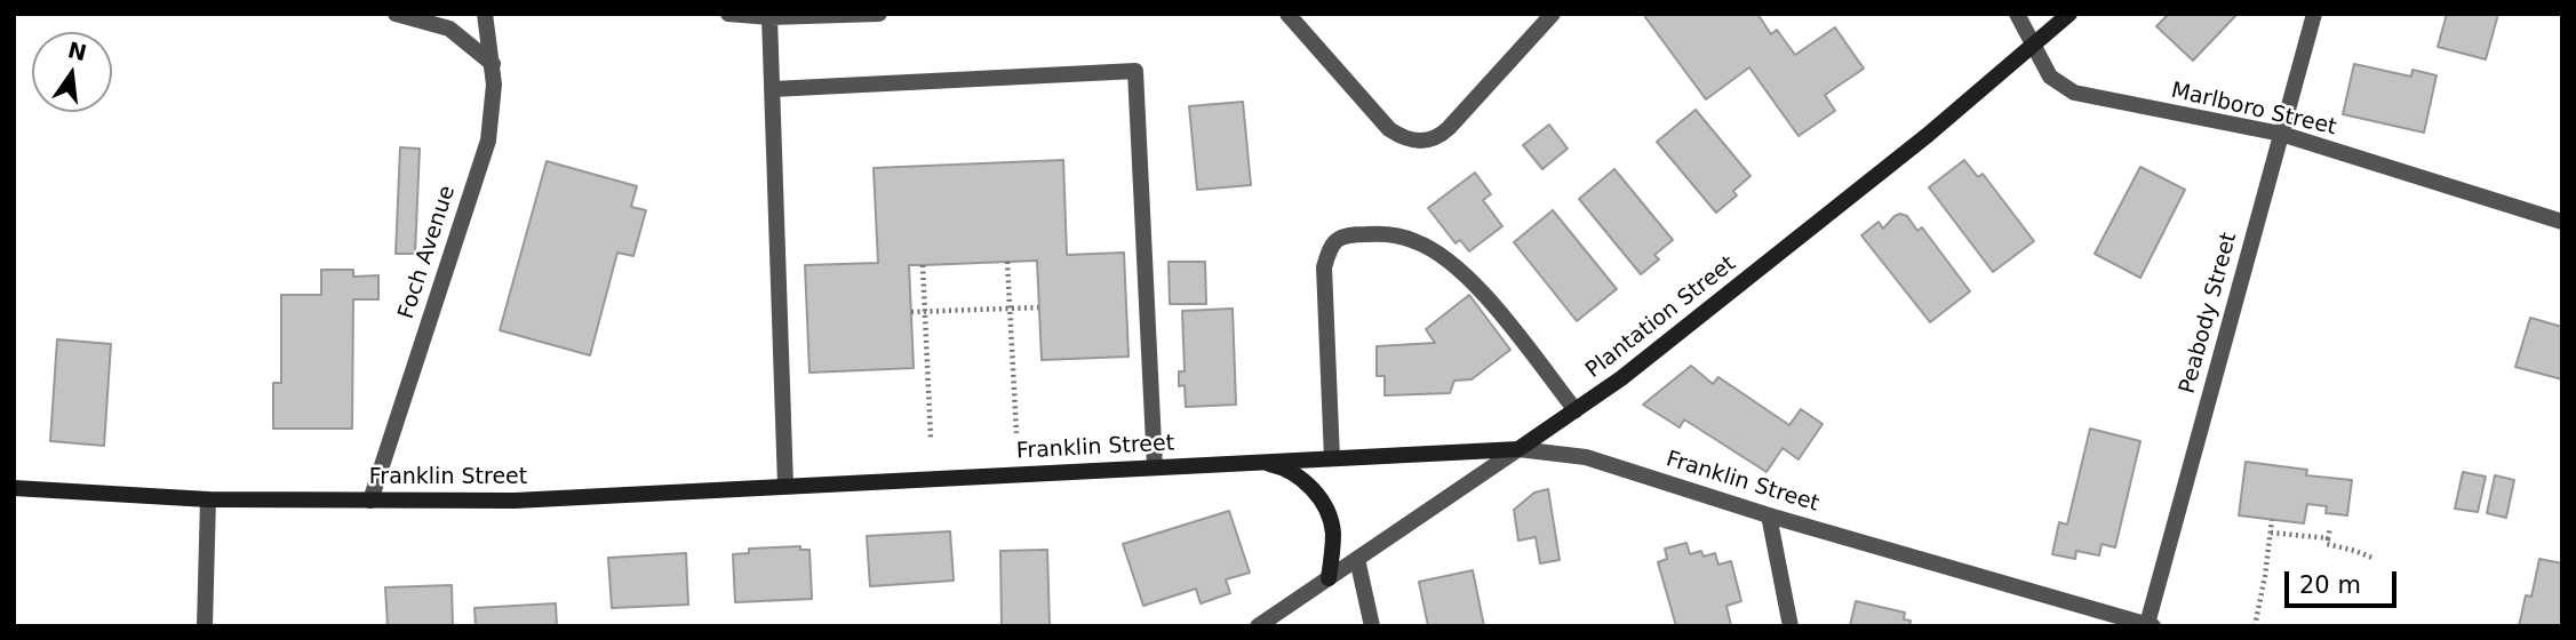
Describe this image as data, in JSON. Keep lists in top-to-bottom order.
{
  "streets": {
    "main road": ["Plantation Street", "Franklin Street"],
    "street": ["Marlboro Street", "Foch Avenue", "Peabody Street"]
  },
  "crossings": [
    ["Marlboro Street", "Peabody Street"],
    ["Marlboro Street", "Plantation Street"],
    ["Foch Avenue", "Franklin Street"],
    ["Peabody Street", "Franklin Street"],
    ["Plantation Street", "Franklin Street"]
  ],
  "scale_bar": "20 m",
  "north": "top"
}
